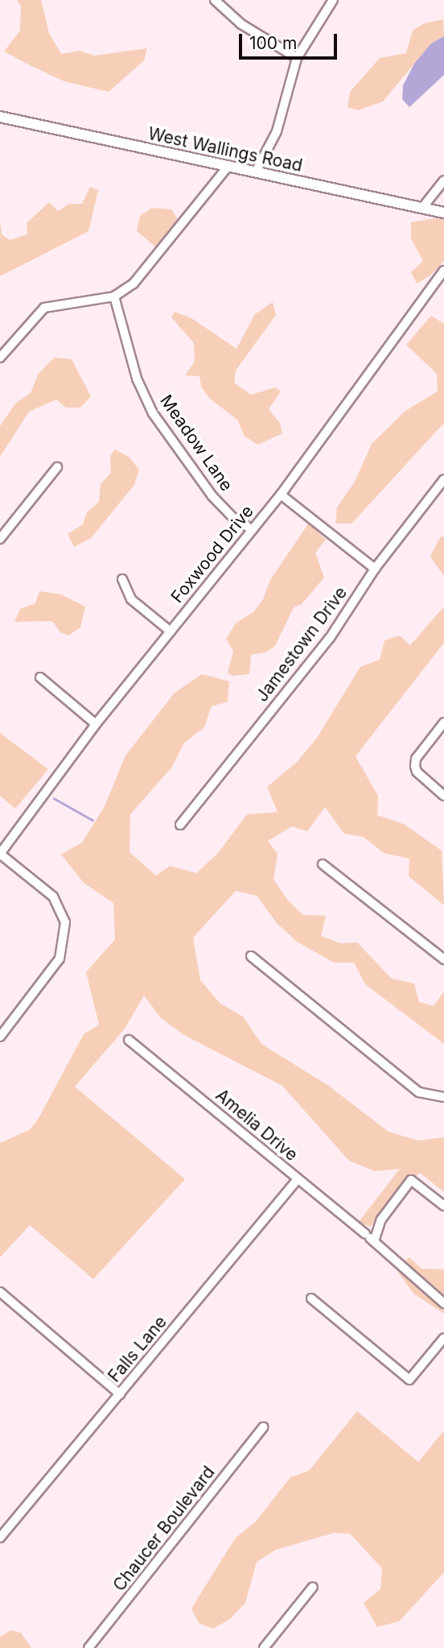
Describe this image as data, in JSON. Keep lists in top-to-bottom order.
{
  "streets": {
    "street": [
      "West Wallings Road",
      "Meadow Lane",
      "Foxwood Drive",
      "Jamestown Drive",
      "Amelia Drive",
      "Falls Lane",
      "Chaucer Boulevard"
    ]
  },
  "crossings": [
    ["Meadow Lane", "Foxwood Drive"],
    ["Amelia Drive", "Falls Lane"]
  ],
  "scale_bar": "100 m"
}
